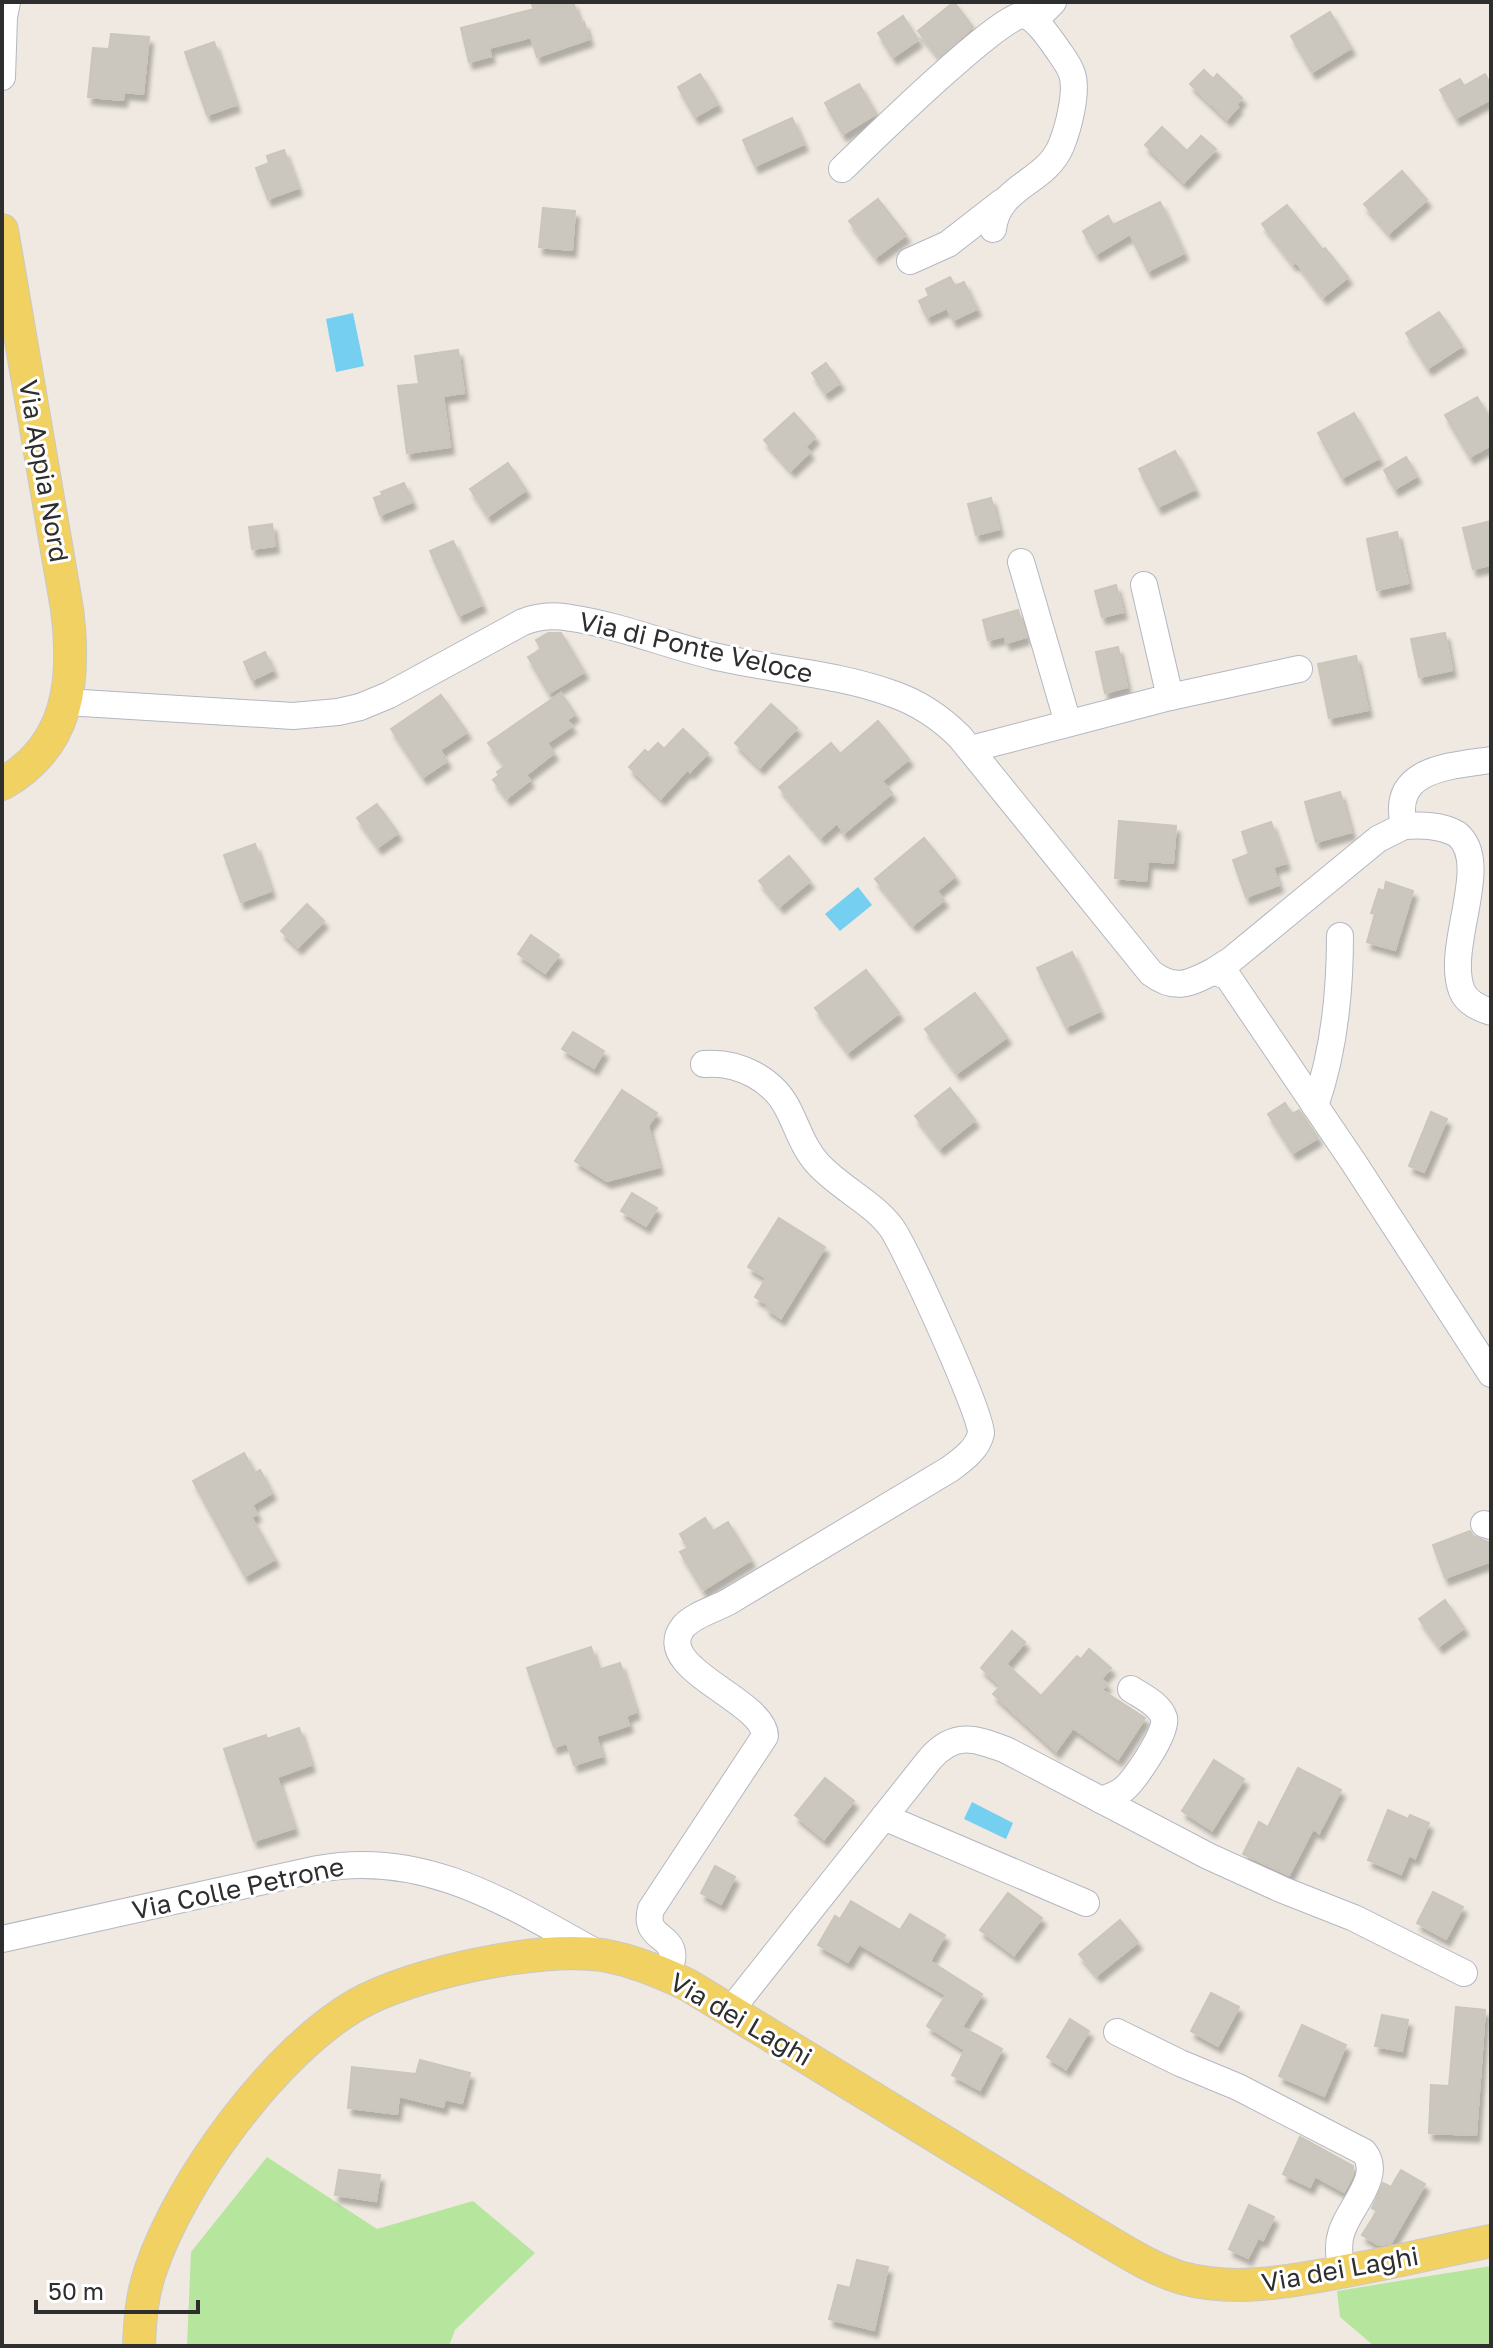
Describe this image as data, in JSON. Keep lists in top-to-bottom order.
{
  "streets": {
    "main road": ["Via Appia Nord", "Via dei Laghi"],
    "street": ["Via di Ponte Veloce", "Via Colle Petrone"]
  },
  "crossings": [
    ["Via Appia Nord", "Via di Ponte Veloce"],
    ["Via Colle Petrone", "Via dei Laghi"]
  ],
  "scale_bar": "50 m"
}
